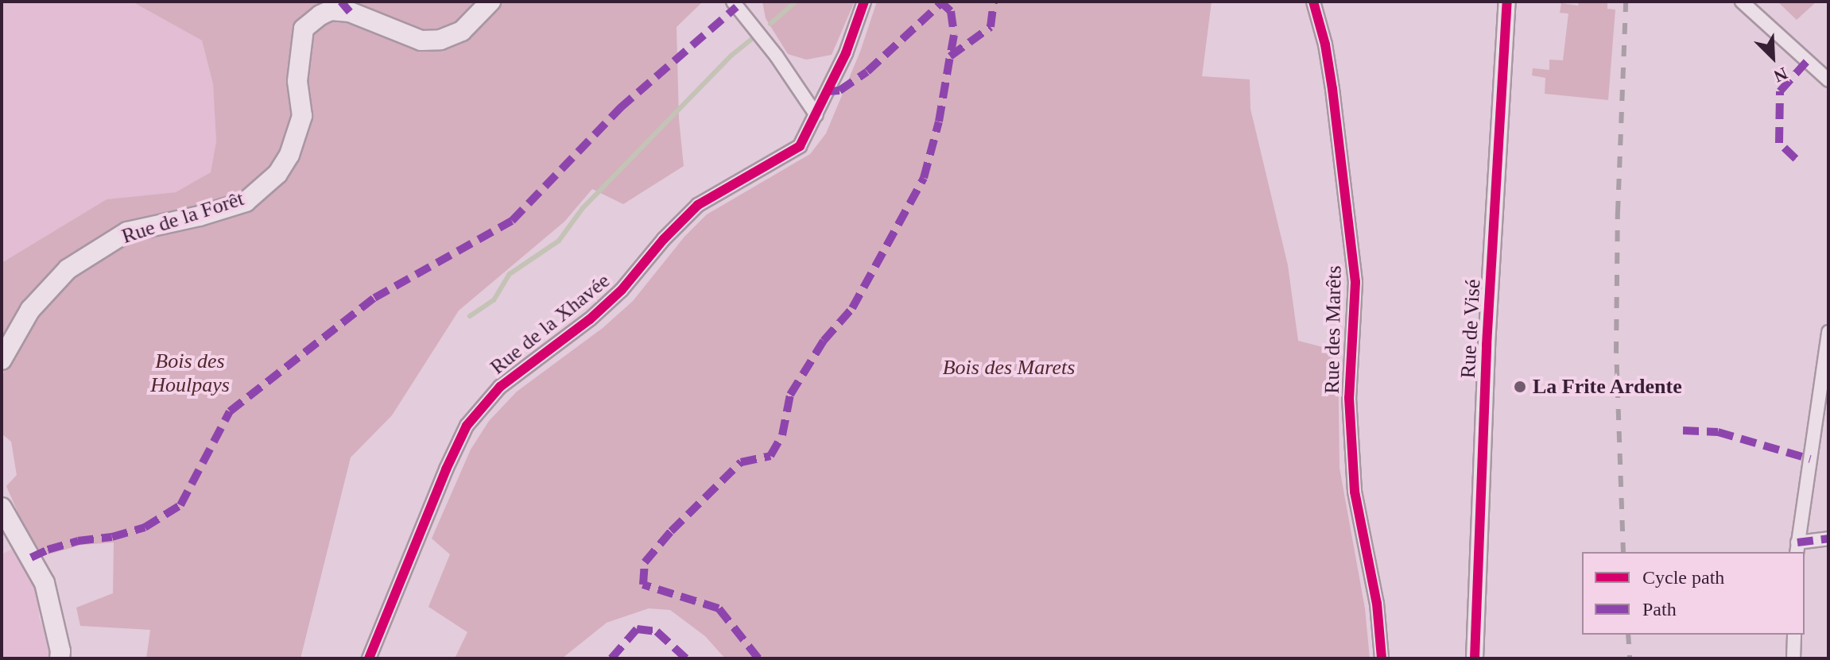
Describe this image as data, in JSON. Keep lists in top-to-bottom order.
{
  "streets": {
    "main road": ["Rue de la Forêt"],
    "street": ["Rue de la Xhavée", "Rue de Visé", "Rue des Marêts"]
  },
  "parks": ["Bois des Houlpays", "Bois des Marets"],
  "places": ["La Frite Ardente"],
  "legend": ["Cycle path", "Path"],
  "north": "bottom right"
}
